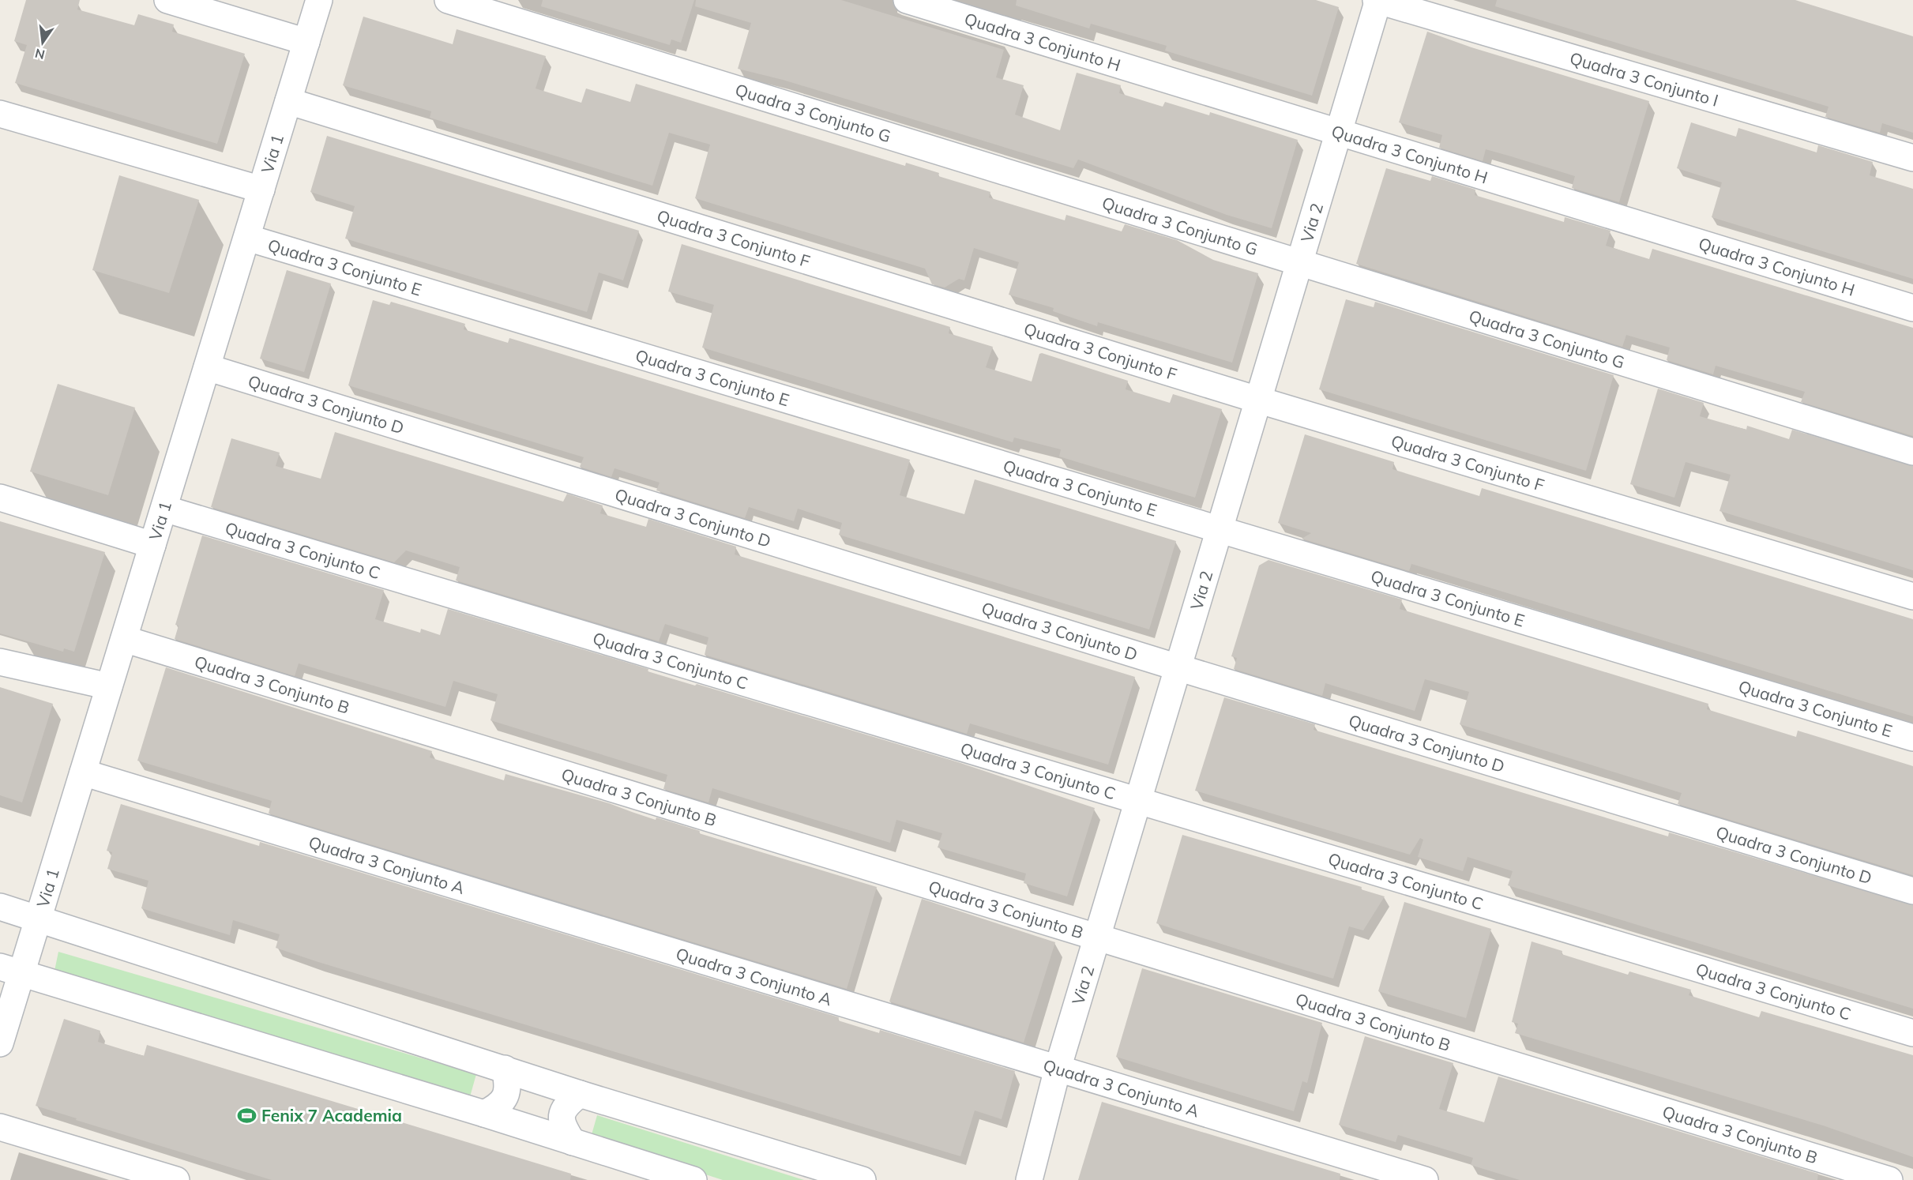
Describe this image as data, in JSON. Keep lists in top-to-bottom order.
{
  "streets": {
    "street": [
      "Quadra 3 Conjunto H",
      "Quadra 3 Conjunto I",
      "Quadra 3 Conjunto G",
      "Via 1",
      "Via 2",
      "Quadra 3 Conjunto F",
      "Quadra 3 Conjunto E",
      "Quadra 3 Conjunto D",
      "Quadra 3 Conjunto C",
      "Quadra 3 Conjunto B",
      "Quadra 3 Conjunto A"
    ]
  },
  "crossings": [
    ["Quadra 3 Conjunto H", "Via 2"],
    ["Quadra 3 Conjunto I", "Via 2"],
    ["Quadra 3 Conjunto G", "Via 2"],
    ["Via 1", "Quadra 3 Conjunto F"],
    ["Via 1", "Quadra 3 Conjunto E"],
    ["Via 1", "Quadra 3 Conjunto D"],
    ["Via 1", "Quadra 3 Conjunto C"],
    ["Via 1", "Quadra 3 Conjunto B"],
    ["Via 1", "Quadra 3 Conjunto A"],
    ["Via 2", "Quadra 3 Conjunto F"],
    ["Via 2", "Quadra 3 Conjunto E"],
    ["Via 2", "Quadra 3 Conjunto D"],
    ["Via 2", "Quadra 3 Conjunto C"],
    ["Via 2", "Quadra 3 Conjunto B"],
    ["Via 2", "Quadra 3 Conjunto A"]
  ],
  "places": {
    "sports": ["Fenix 7 Academia"]
  },
  "north": "bottom"
}
